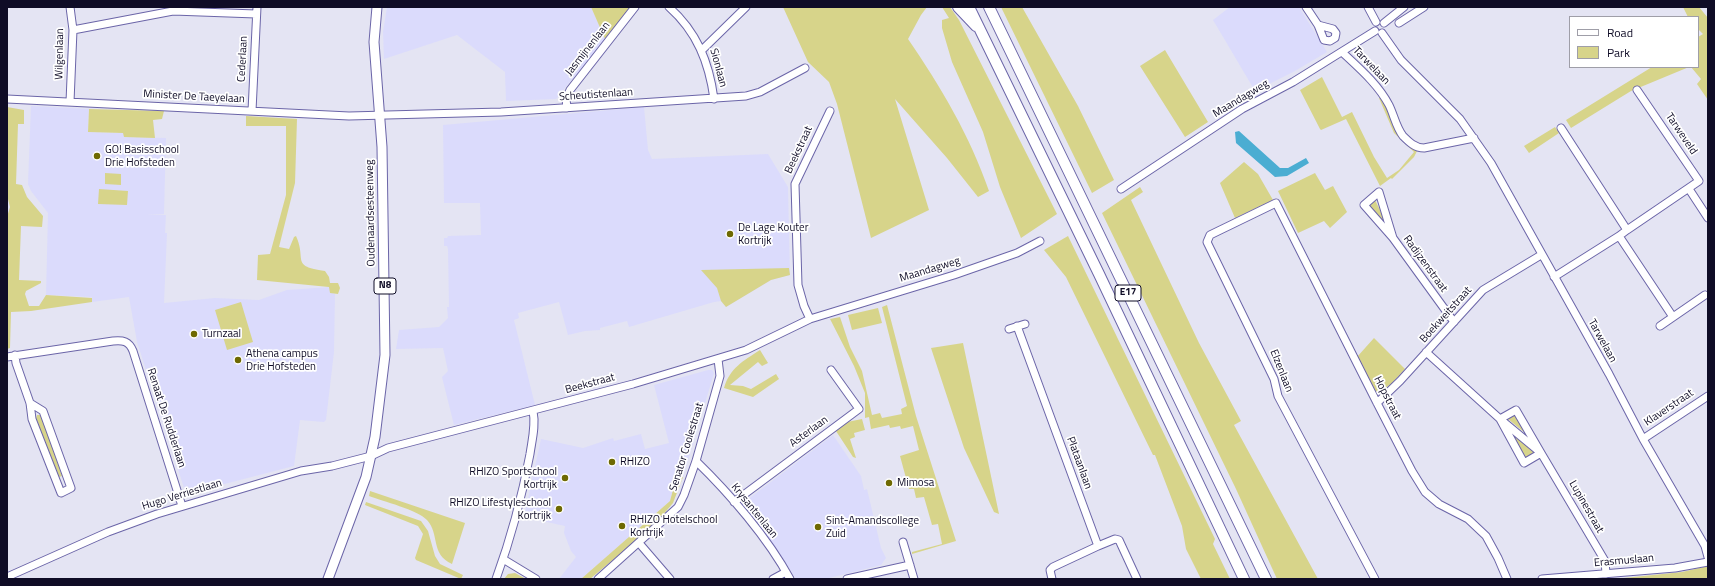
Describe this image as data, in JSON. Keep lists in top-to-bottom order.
{
  "streets": {
    "highway": ["E17"],
    "main road": ["Oudenaardsesteenweg", "N8"],
    "street": [
      "Jasmijnenlaan",
      "Wilgenlaan",
      "Cederlaan",
      "Tarwelaan",
      "Sionlaan",
      "Scheutistenlaan",
      "Minister De Taeyelaan",
      "Maandagweg",
      "Tarweveld",
      "Beekstraat",
      "Radijzenstraat",
      "Boekweitstraat",
      "Elzenlaan",
      "Hopstraat",
      "Klaverstraat",
      "Renaat De Rudderlaan",
      "Asterlaan",
      "Senator Coolestraat",
      "Plataanlaan",
      "Hugo Verriestlaan",
      "Lupinestraat",
      "Krysantenlaan",
      "Erasmuslaan"
    ]
  },
  "crossings": [
    ["Jasmijnenlaan", "Scheutistenlaan"],
    ["Wilgenlaan", "Minister De Taeyelaan"],
    ["Cederlaan", "Minister De Taeyelaan"],
    ["Tarwelaan", "Maandagweg"],
    ["Tarwelaan", "Boekweitstraat"],
    ["Tarwelaan", "Klaverstraat"],
    ["Sionlaan", "Scheutistenlaan"],
    ["Scheutistenlaan", "Minister De Taeyelaan"],
    ["Scheutistenlaan", "Oudenaardsesteenweg"],
    ["Minister De Taeyelaan", "Oudenaardsesteenweg"],
    ["Maandagweg", "Beekstraat"],
    ["Beekstraat", "Oudenaardsesteenweg"],
    ["Beekstraat", "Senator Coolestraat"],
    ["Beekstraat", "Hugo Verriestlaan"],
    ["Oudenaardsesteenweg", "Hugo Verriestlaan"],
    ["Radijzenstraat", "Boekweitstraat"],
    ["Boekweitstraat", "Hopstraat"],
    ["Boekweitstraat", "Lupinestraat"],
    ["Elzenlaan", "Hopstraat"],
    ["Renaat De Rudderlaan", "Hugo Verriestlaan"],
    ["Asterlaan", "Krysantenlaan"],
    ["Senator Coolestraat", "Krysantenlaan"],
    ["Lupinestraat", "Erasmuslaan"]
  ],
  "places": [
    "GO! Basisschool Drie Hofsteden",
    "De Lage Kouter Kortrijk",
    "Turnzaal",
    "Athena campus Drie Hofsteden",
    "RHIZO",
    "RHIZO Sportschool Kortrijk",
    "Mimosa",
    "RHIZO Lifestyleschool Kortrijk",
    "RHIZO Hotelschool Kortrijk",
    "Sint-Amandscollege Zuid"
  ],
  "legend": ["Road", "Park"]
}
